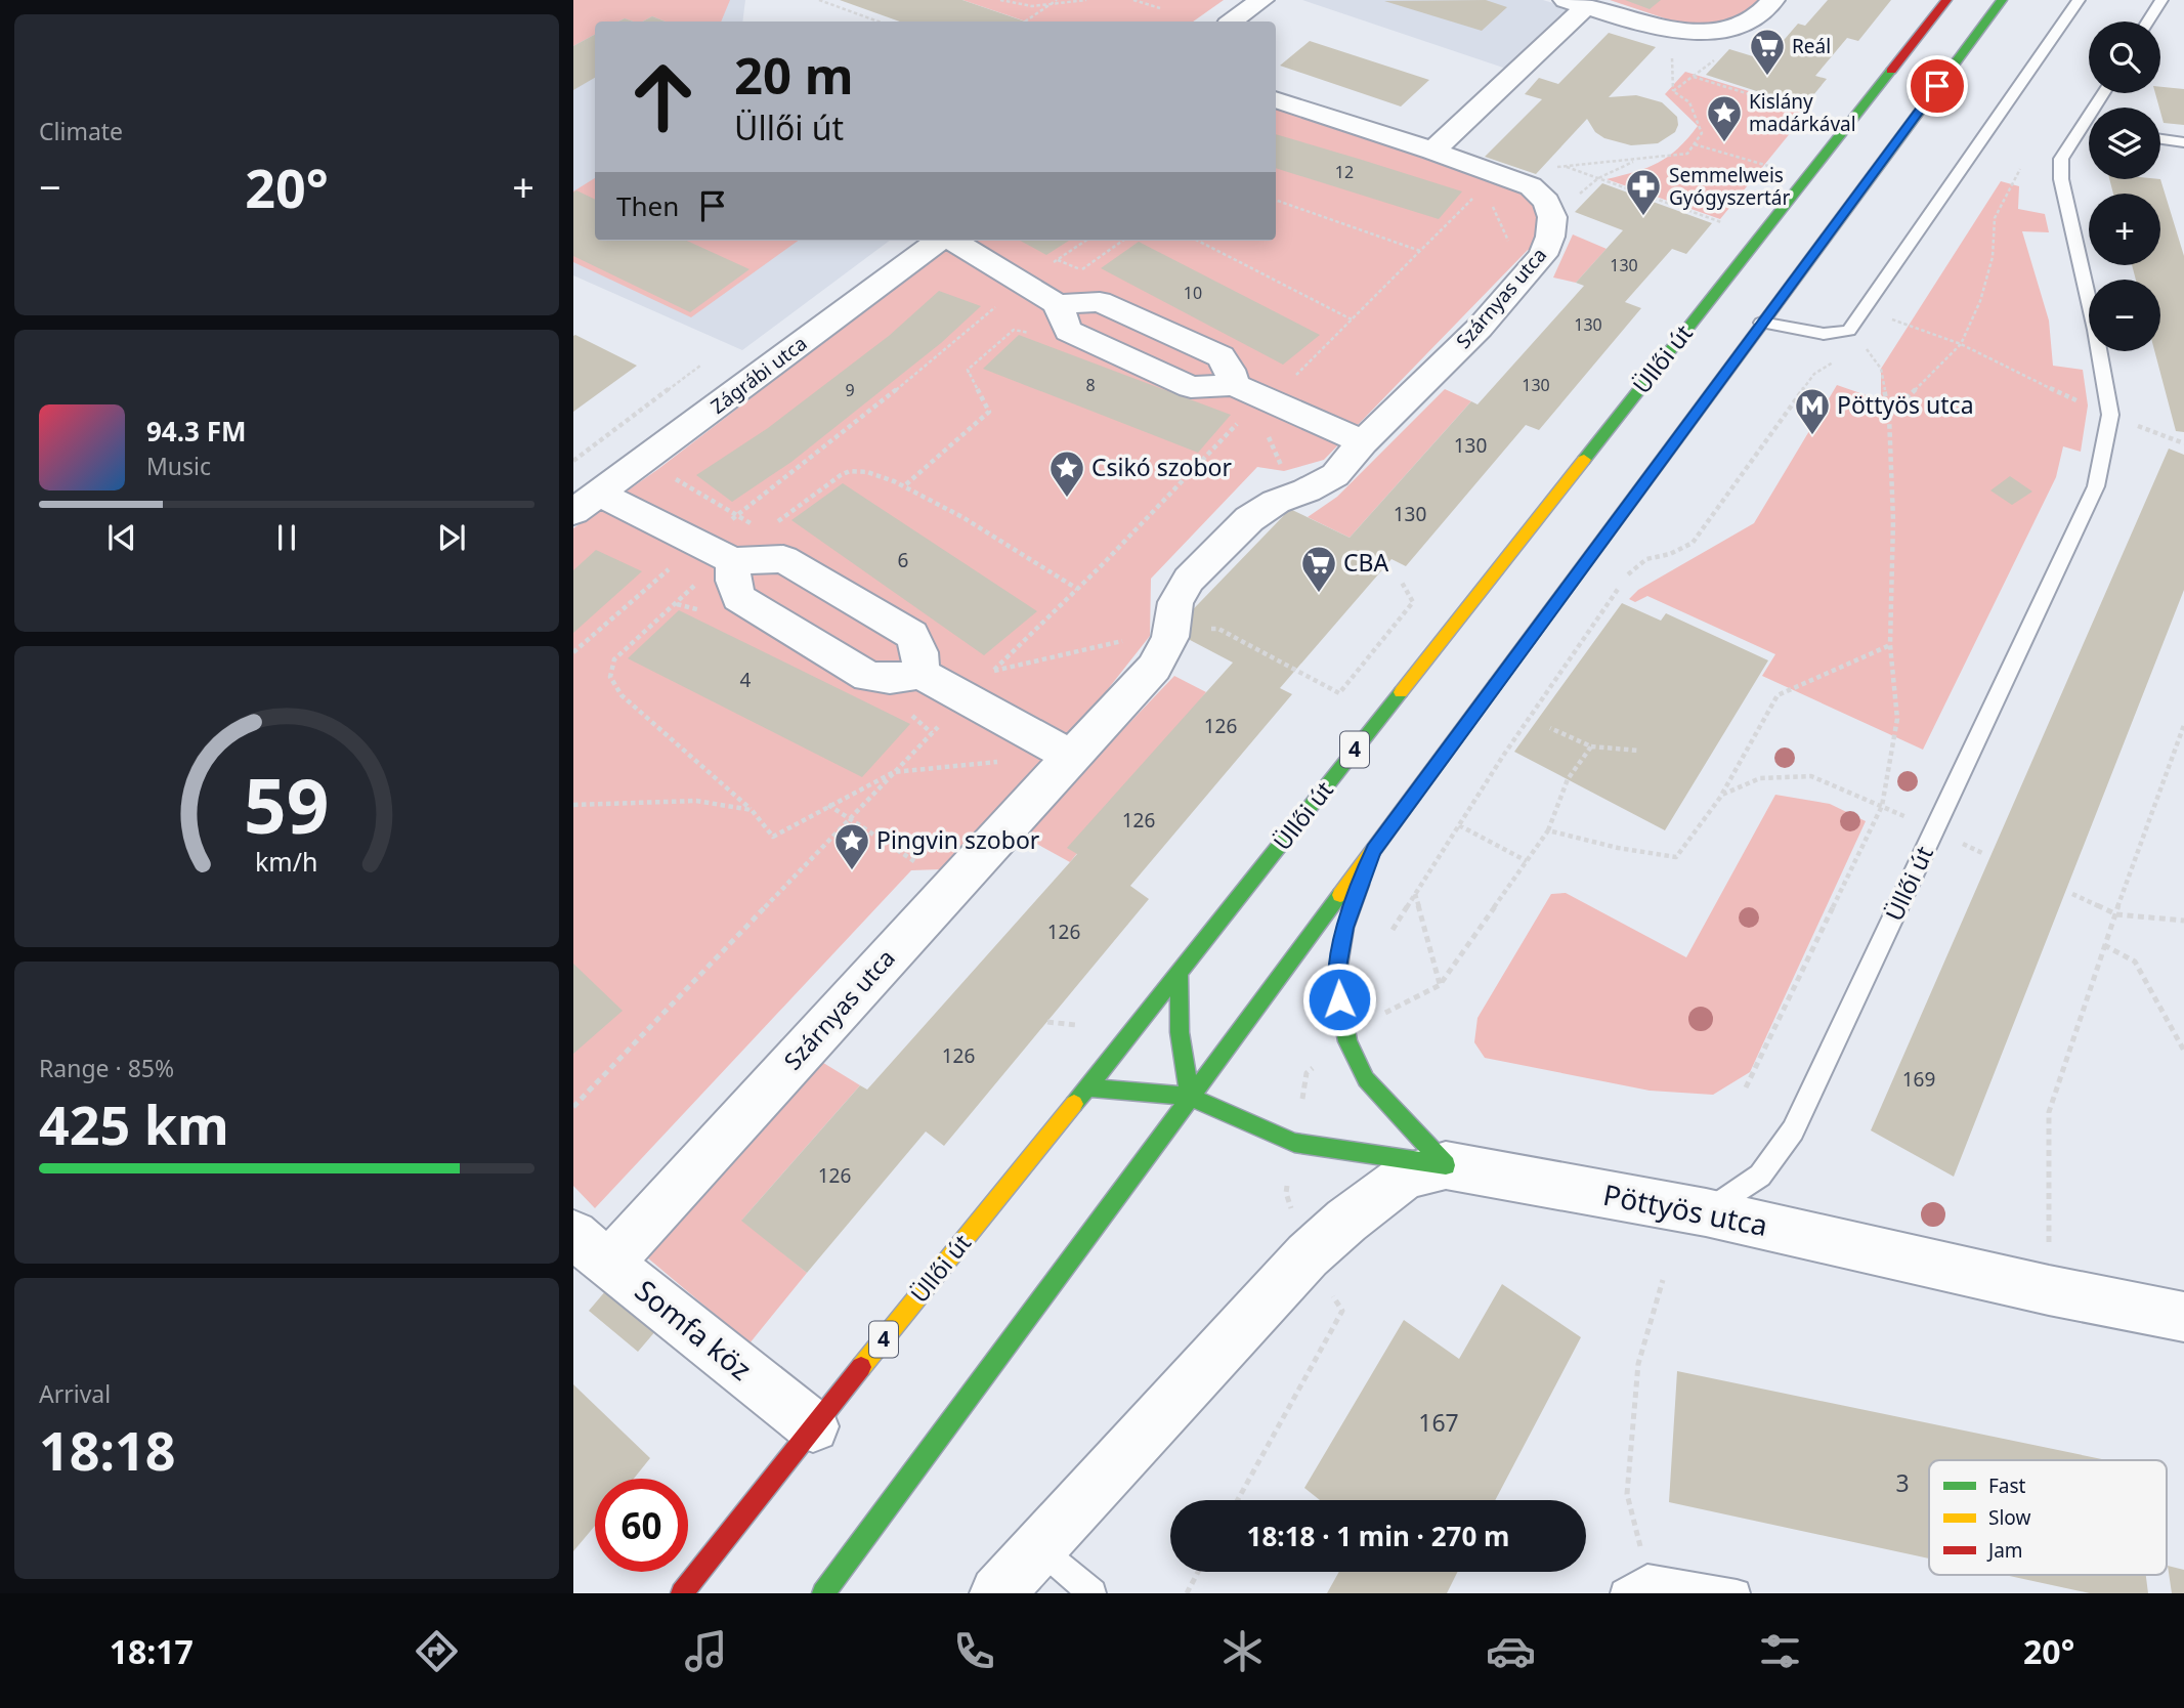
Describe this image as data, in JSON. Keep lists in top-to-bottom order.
{
  "streets": {
    "main road": ["Üllői út", "4", "Pöttyös utca"],
    "street": ["Szárnyas utca", "Zágrábi utca", "Somfa köz"]
  },
  "crossings": [
    ["Szárnyas utca", "Somfa köz"],
    ["Üllői út", "Pöttyös utca"],
    ["Üllői út", "Somfa köz"]
  ],
  "places": {
    "supermarket": ["Reál", "CBA"],
    "place": ["Kislány madárkával", "Csikó szobor", "Pingvin szobor"],
    "pharmacy": ["Semmelweis Gyógyszertár"],
    "metro station": ["Pöttyös utca"]
  },
  "house_numbers": [
    "12",
    "130",
    "10",
    "130",
    "8",
    "130",
    "9",
    "130",
    "130",
    "6",
    "4",
    "126",
    "126",
    "126",
    "126",
    "169",
    "126",
    "167",
    "3"
  ],
  "legend": ["Fast", "Slow", "Jam"],
  "page": {
    "tile": [
      "Climate",
      ["Range · 85%", "425 km"],
      ["Arrival", "18:18"]
    ],
    "map_buttons": ["+", "−"],
    "turn": ["20 m", "Üllői út"],
    "heat": ["−", "20°", "+"],
    "then": "Then",
    "song": ["94.3 FM", "Music"],
    "limit": "60",
    "trip": "18:18 · 1 min · 270 m",
    "tabs": ["18:17", "20°"],
    "gauge": ["59", "km/h"]
  }
}
